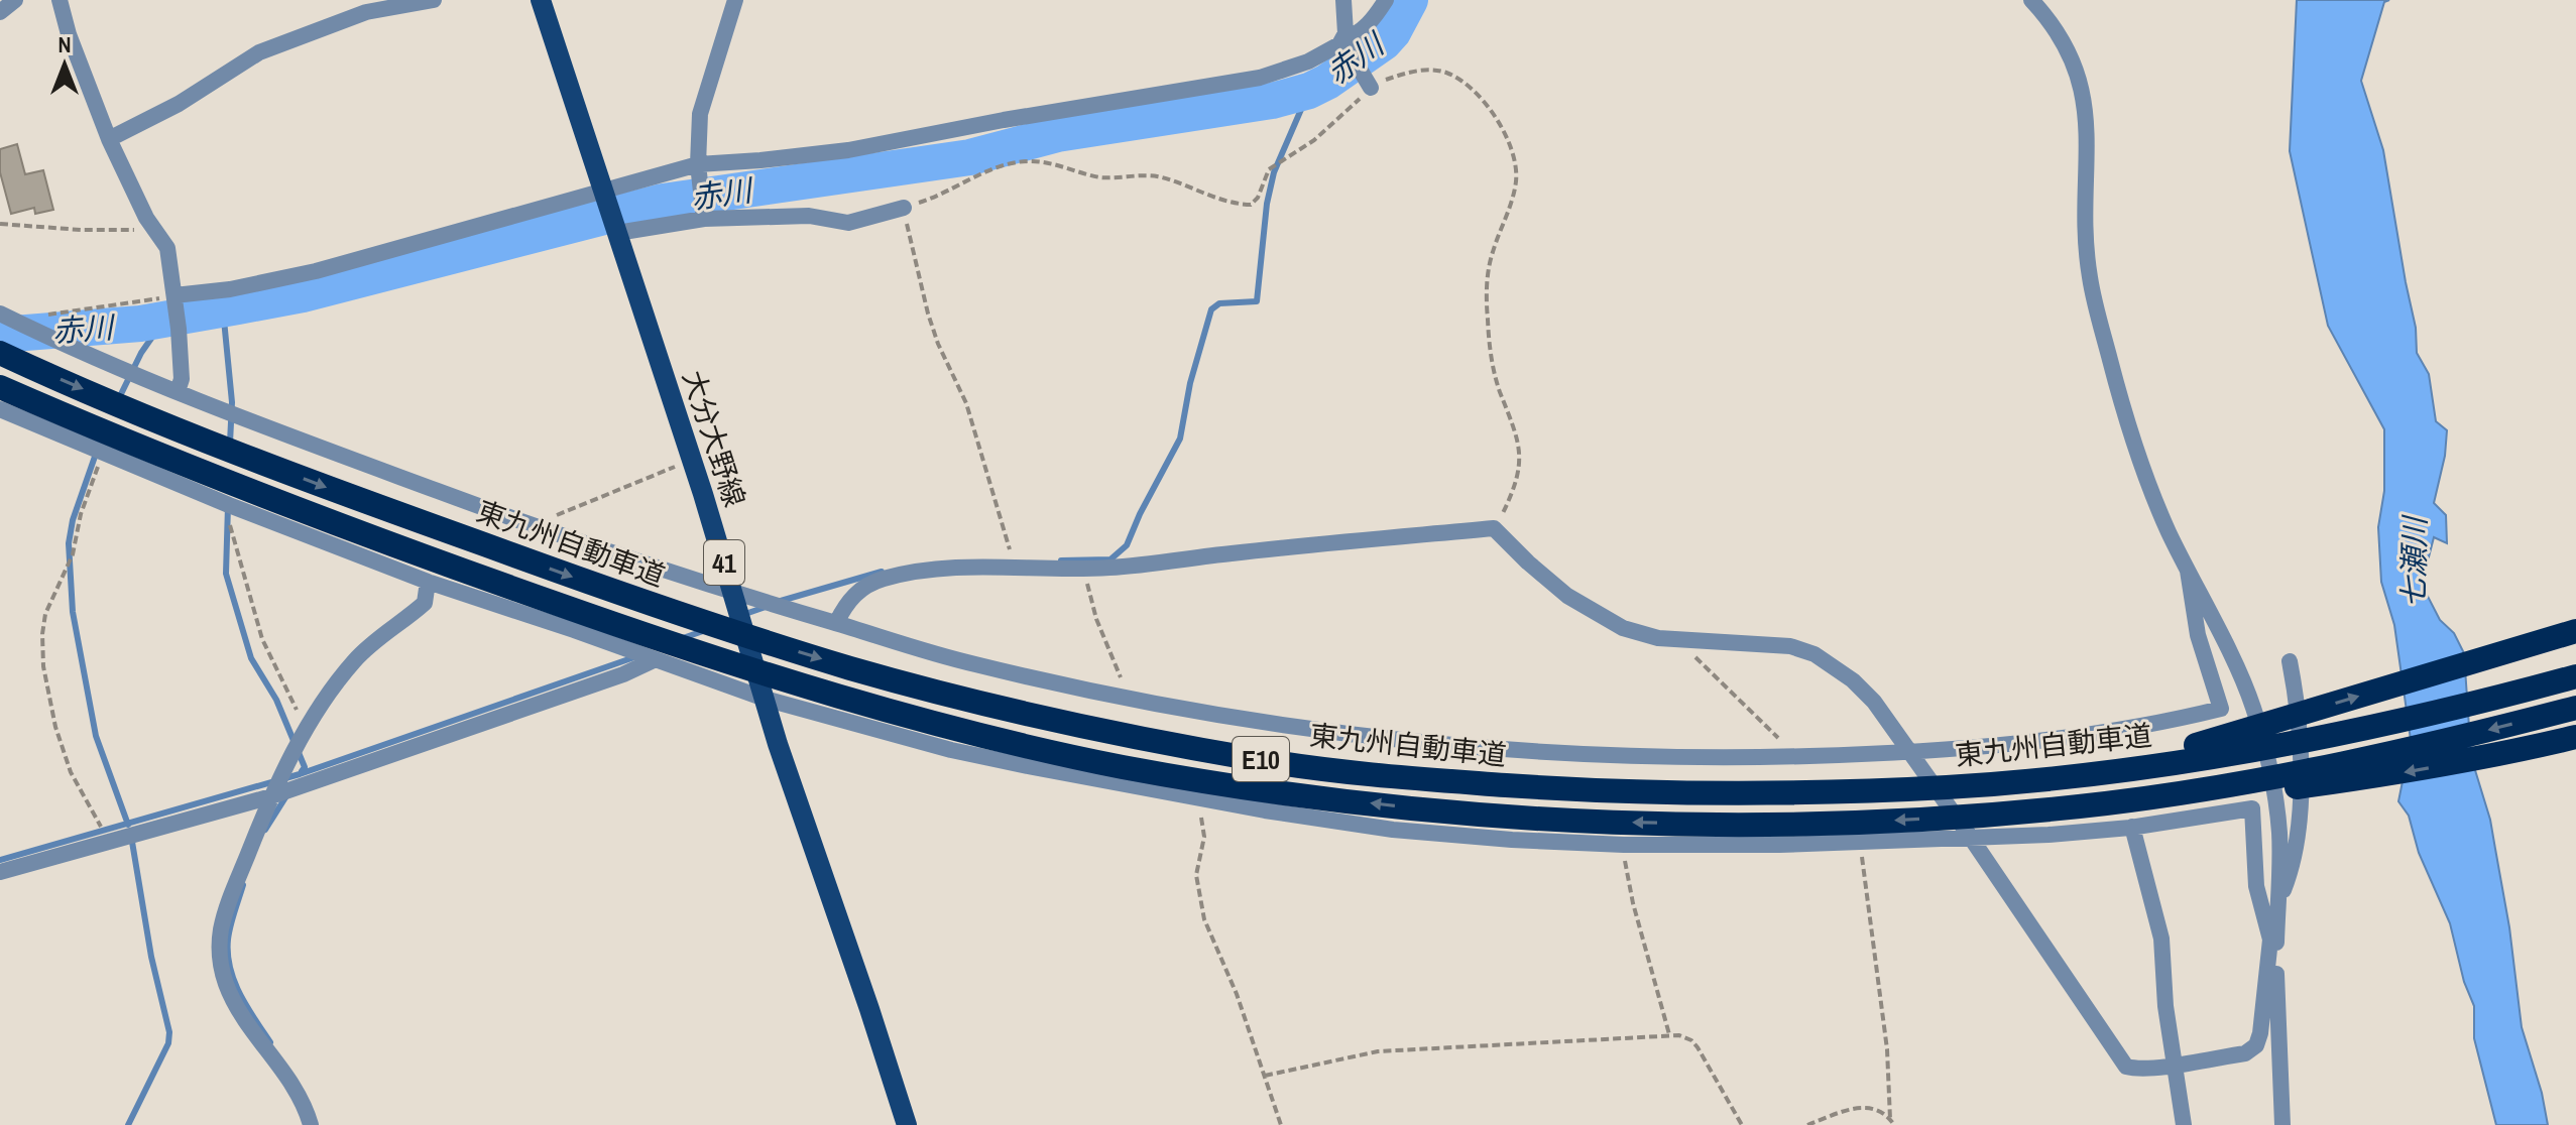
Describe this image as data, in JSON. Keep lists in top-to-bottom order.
{
  "streets": {
    "highway": ["東九州自動車道", "E10"],
    "main road": ["大分大野線", "41"]
  },
  "water": ["赤川", "七瀬川"],
  "north": "top"
}
